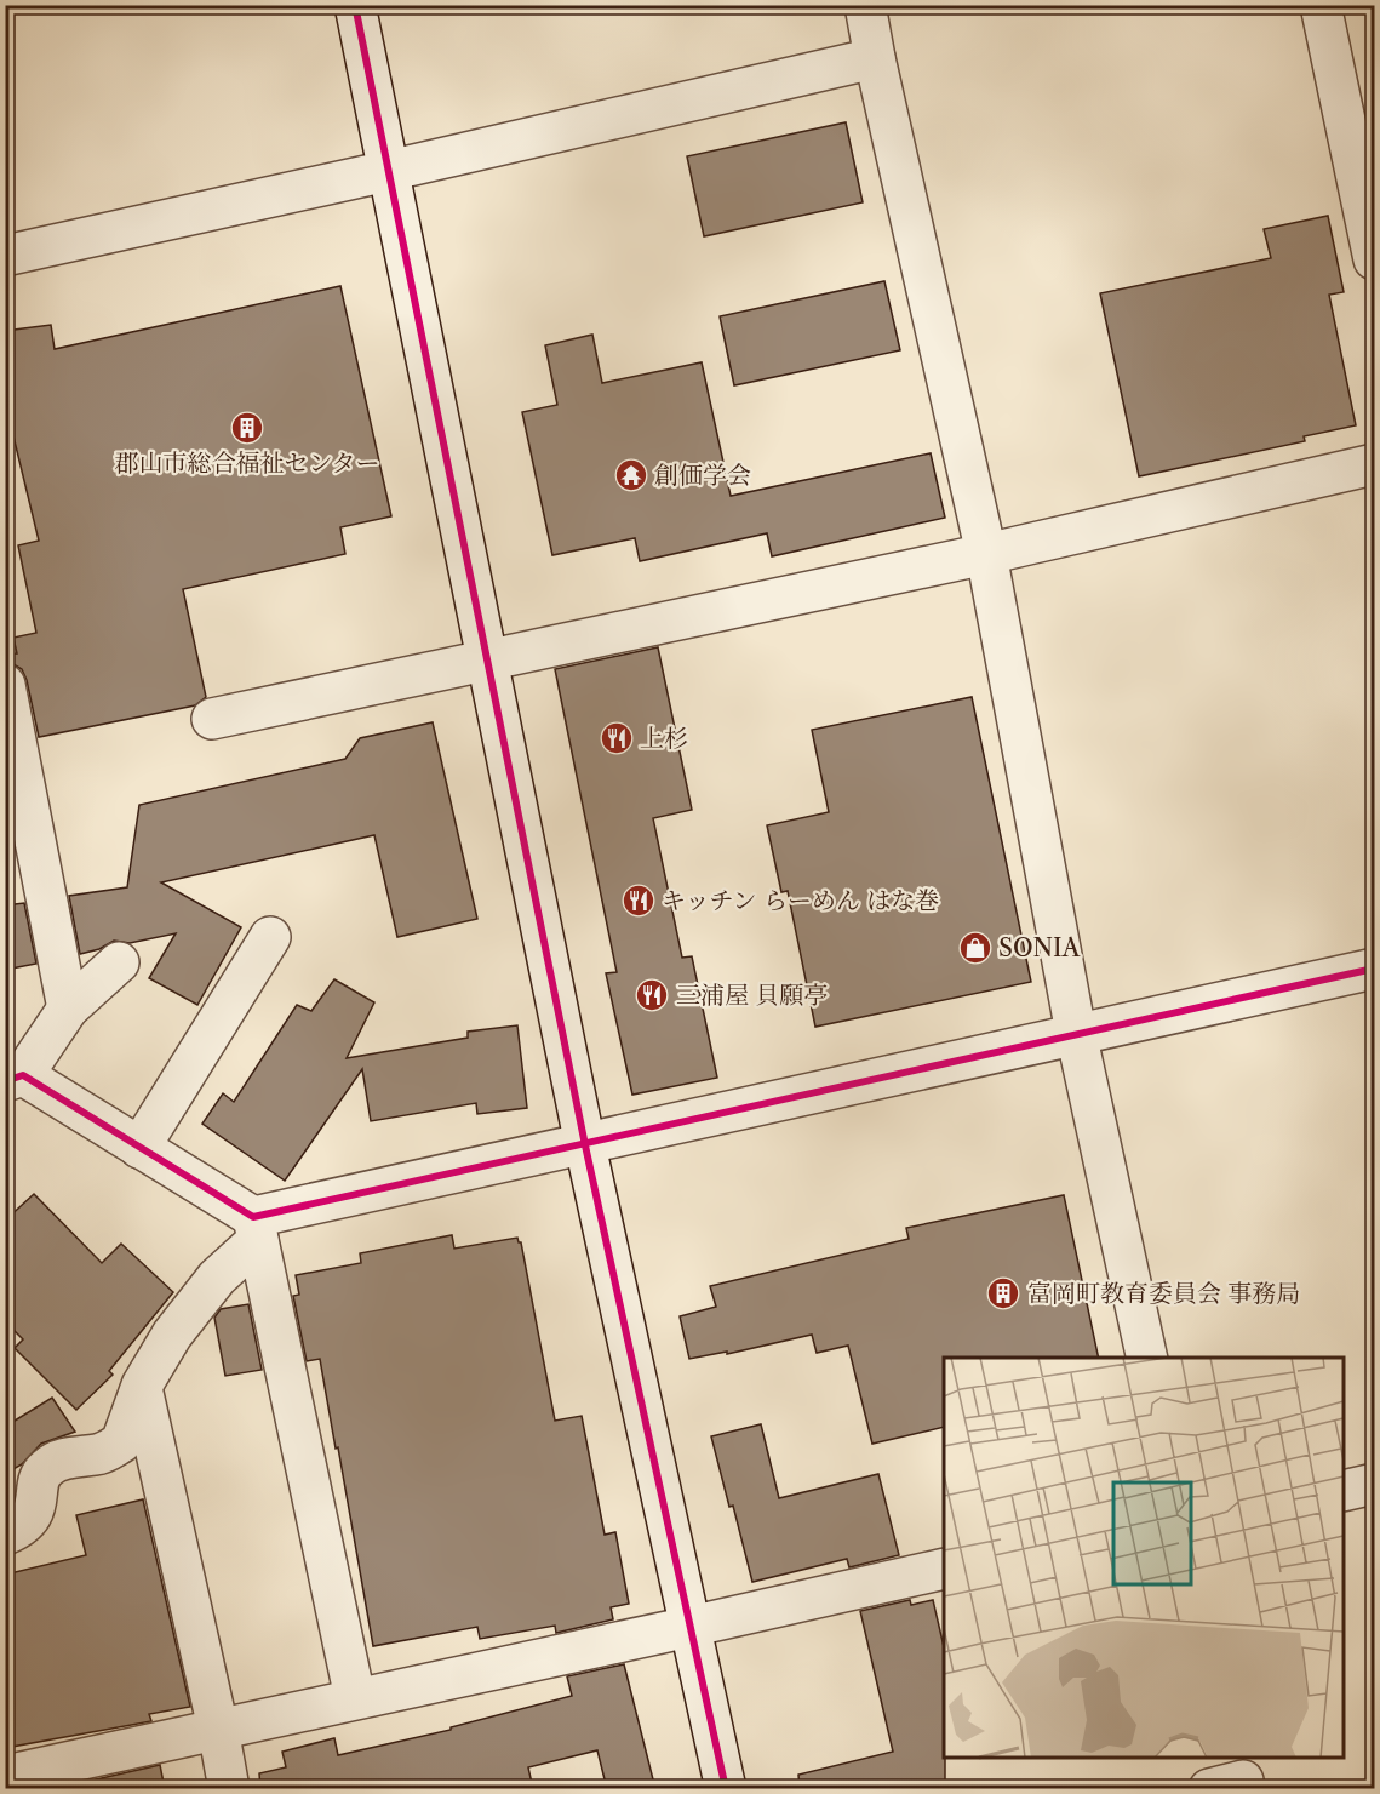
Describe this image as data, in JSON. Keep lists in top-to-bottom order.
{
  "places": {
    "building": ["郡山市総合福祉センター", "富岡町教育委員会 事務局"],
    "temple": ["創価学会"],
    "restaurant": ["上杉", "キッチン らーめん はな巻", "三浦屋 貝願亭"],
    "shop": ["SONIA"]
  }
}
